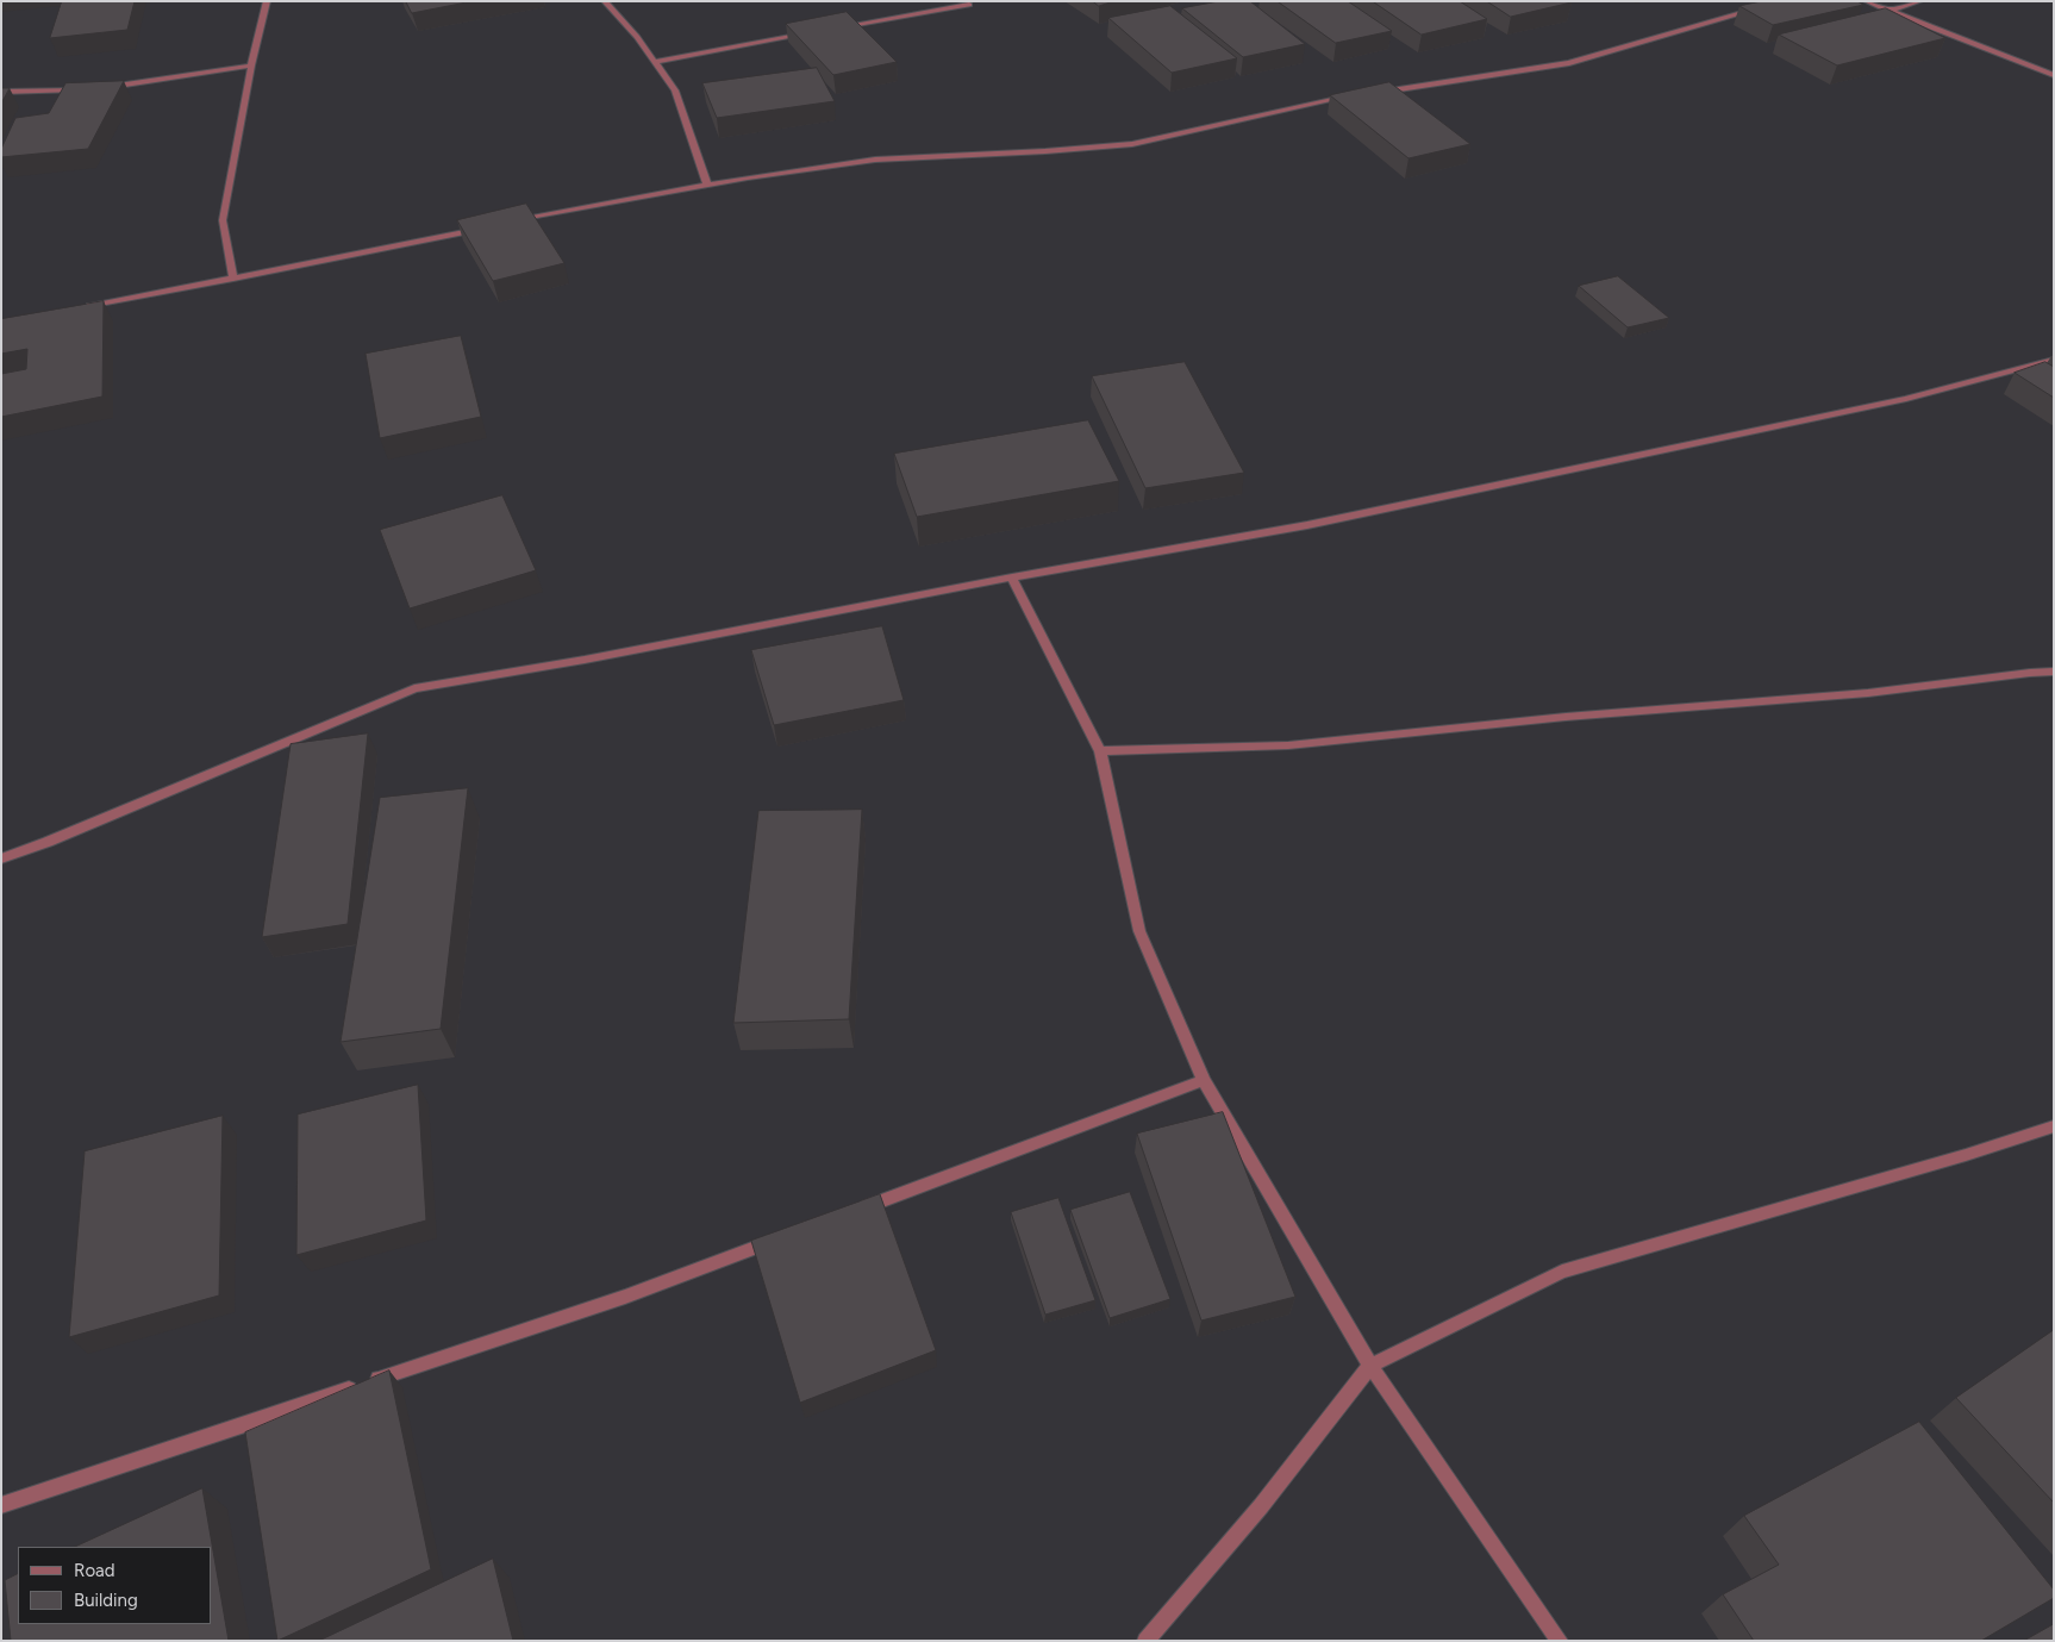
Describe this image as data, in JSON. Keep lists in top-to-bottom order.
{
  "legend": ["Road", "Building"]
}
